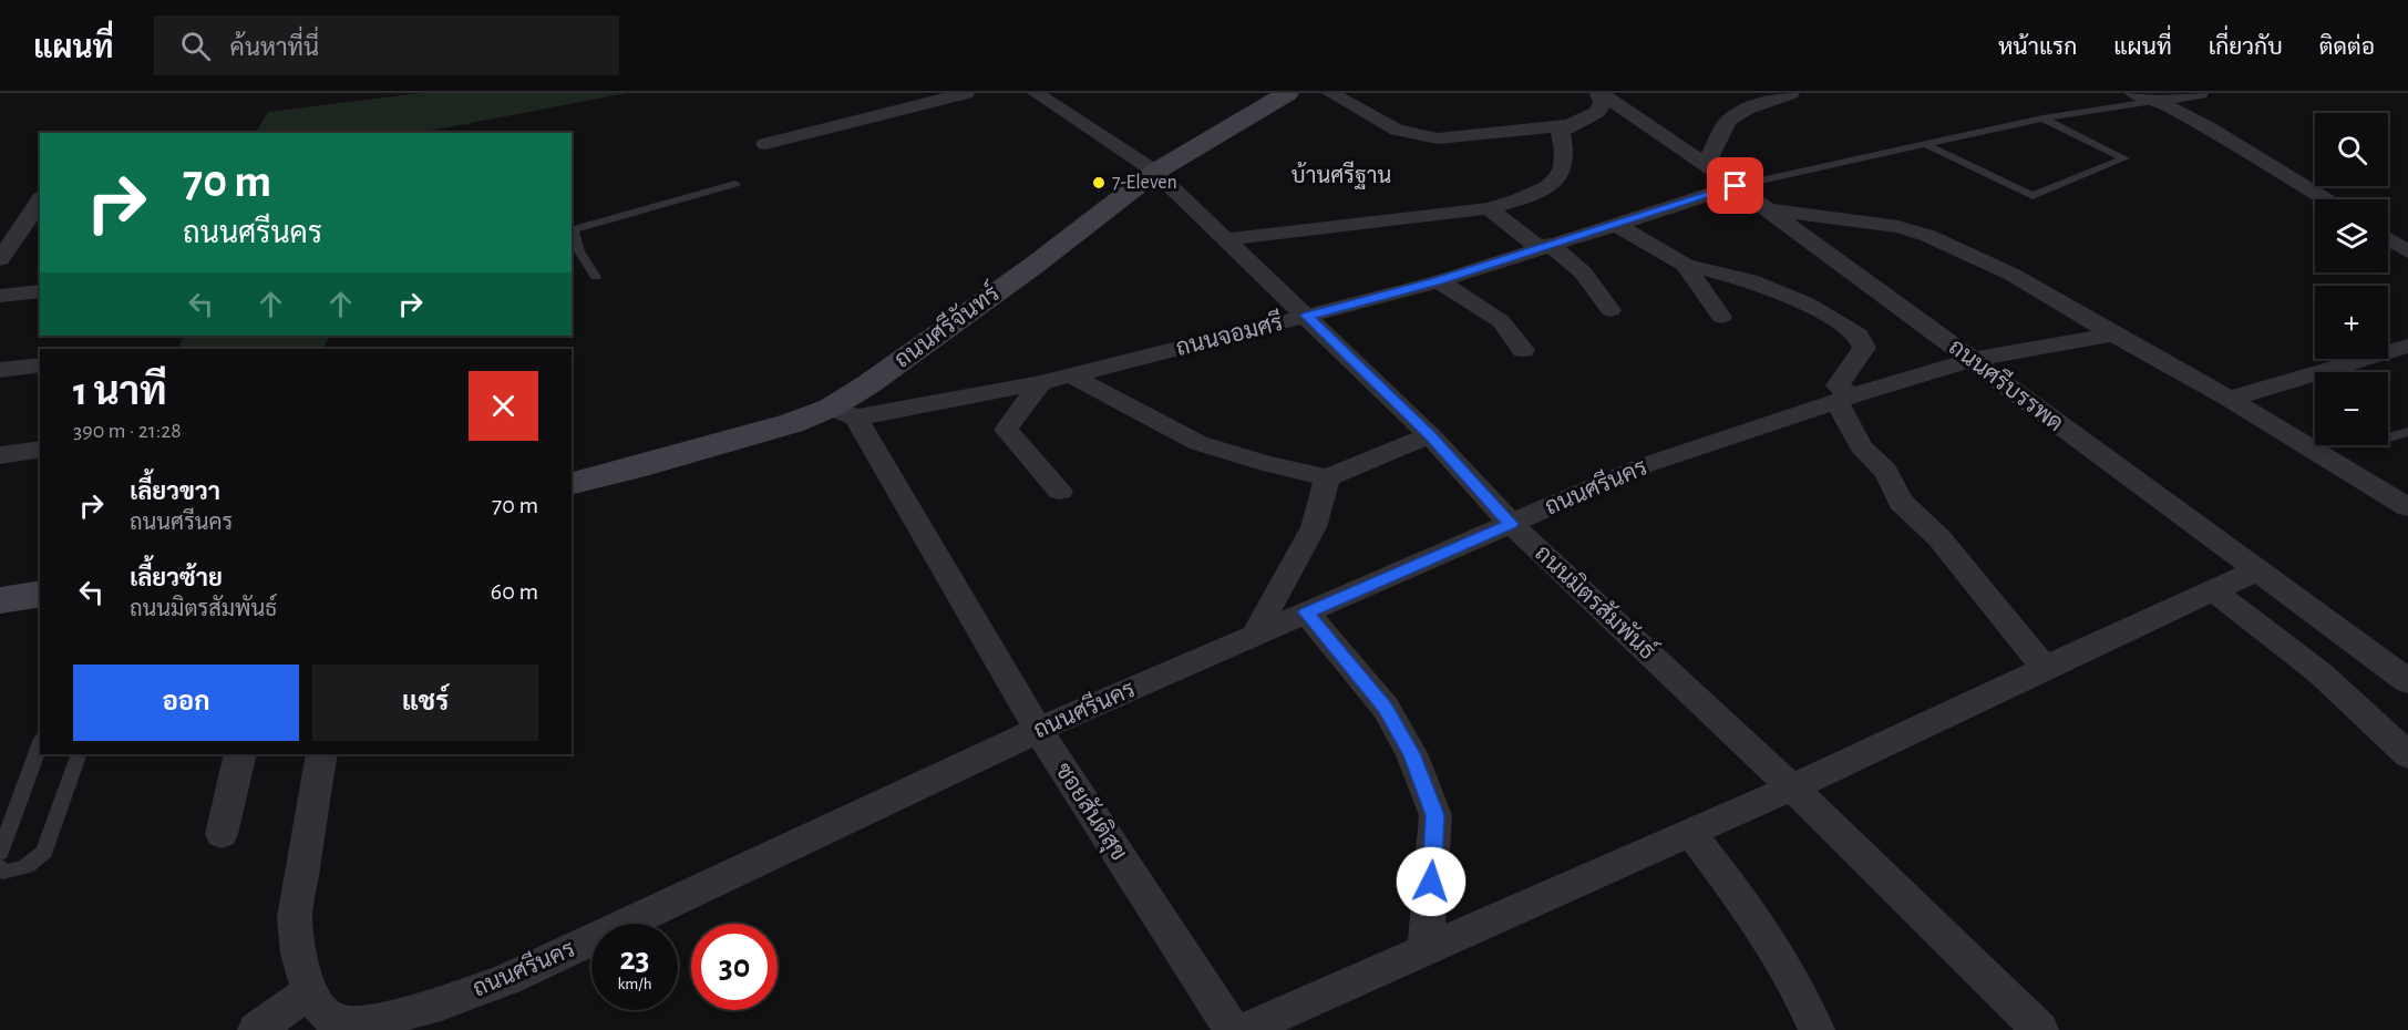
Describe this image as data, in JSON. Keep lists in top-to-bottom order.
{
  "streets": {
    "main road": ["ถนนศรีจันทร์"],
    "street": [
      "ถนนจอมศรี",
      "ถนนศรีบรรพด",
      "ถนนศรีนคร",
      "ถนนมิตรสัมพันธ์",
      "ซอยสันติสุข"
    ]
  },
  "crossings": [
    ["ถนนศรีจันทร์", "ถนนจอมศรี"],
    ["ถนนศรีจันทร์", "ถนนมิตรสัมพันธ์"],
    ["ถนนศรีจันทร์", "ซอยสันติสุข"],
    ["ถนนจอมศรี", "ถนนศรีบรรพด"],
    ["ถนนจอมศรี", "ถนนมิตรสัมพันธ์"],
    ["ถนนจอมศรี", "ซอยสันติสุข"],
    ["ถนนศรีบรรพด", "ถนนศรีนคร"],
    ["ถนนศรีนคร", "ถนนมิตรสัมพันธ์"],
    ["ถนนศรีนคร", "ซอยสันติสุข"]
  ],
  "districts": ["บ้านศรีฐาน"],
  "places": ["7-Eleven"],
  "page": {
    "header": "แผนที่",
    "search": "ค้นหาที่นี่",
    "nav": [
      "หน้าแรก",
      "แผนที่",
      "เกี่ยวกับ",
      "ติดต่อ"
    ],
    "map_buttons": ["+", "−"],
    "turn": ["70 m", "ถนนศรีนคร"],
    "heading": ["1 นาที", "390 m · 21:28"],
    "list": [
      {
        "name": "เลี้ยวขวา",
        "note": "ถนนศรีนคร",
        "value": "70 m"
      },
      {
        "name": "เลี้ยวซ้าย",
        "note": "ถนนมิตรสัมพันธ์",
        "value": "60 m"
      }
    ],
    "buttons": ["ออก", "แชร์"],
    "speed": "23 km/h",
    "limit": "30"
  }
}
